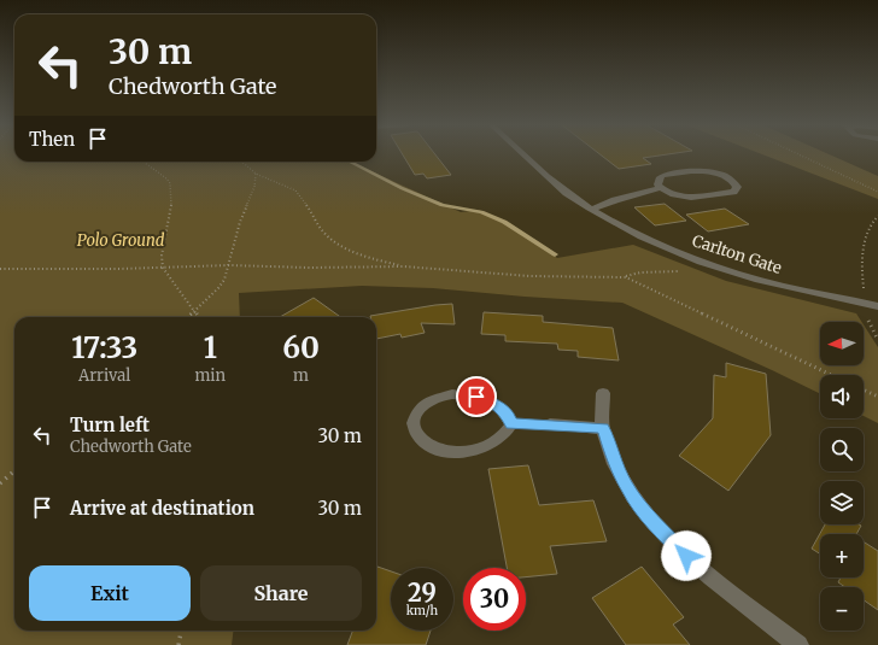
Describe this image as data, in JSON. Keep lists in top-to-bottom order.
{
  "streets": {
    "street": ["Carlton Gate"]
  },
  "parks": ["Polo Ground"],
  "north": "left",
  "page": {
    "turn": ["30 m", "Chedworth Gate"],
    "then": "Then",
    "eta": [
      "17:33",
      "Arrival",
      "1",
      "min",
      "60",
      "m"
    ],
    "map_buttons": ["+", "−"],
    "list": [
      {
        "name": "Turn left",
        "note": "Chedworth Gate",
        "value": "30 m"
      },
      {
        "name": "Arrive at destination",
        "value": "30 m"
      }
    ],
    "buttons": ["Exit", "Share"],
    "speed": "29 km/h",
    "limit": "30"
  }
}
